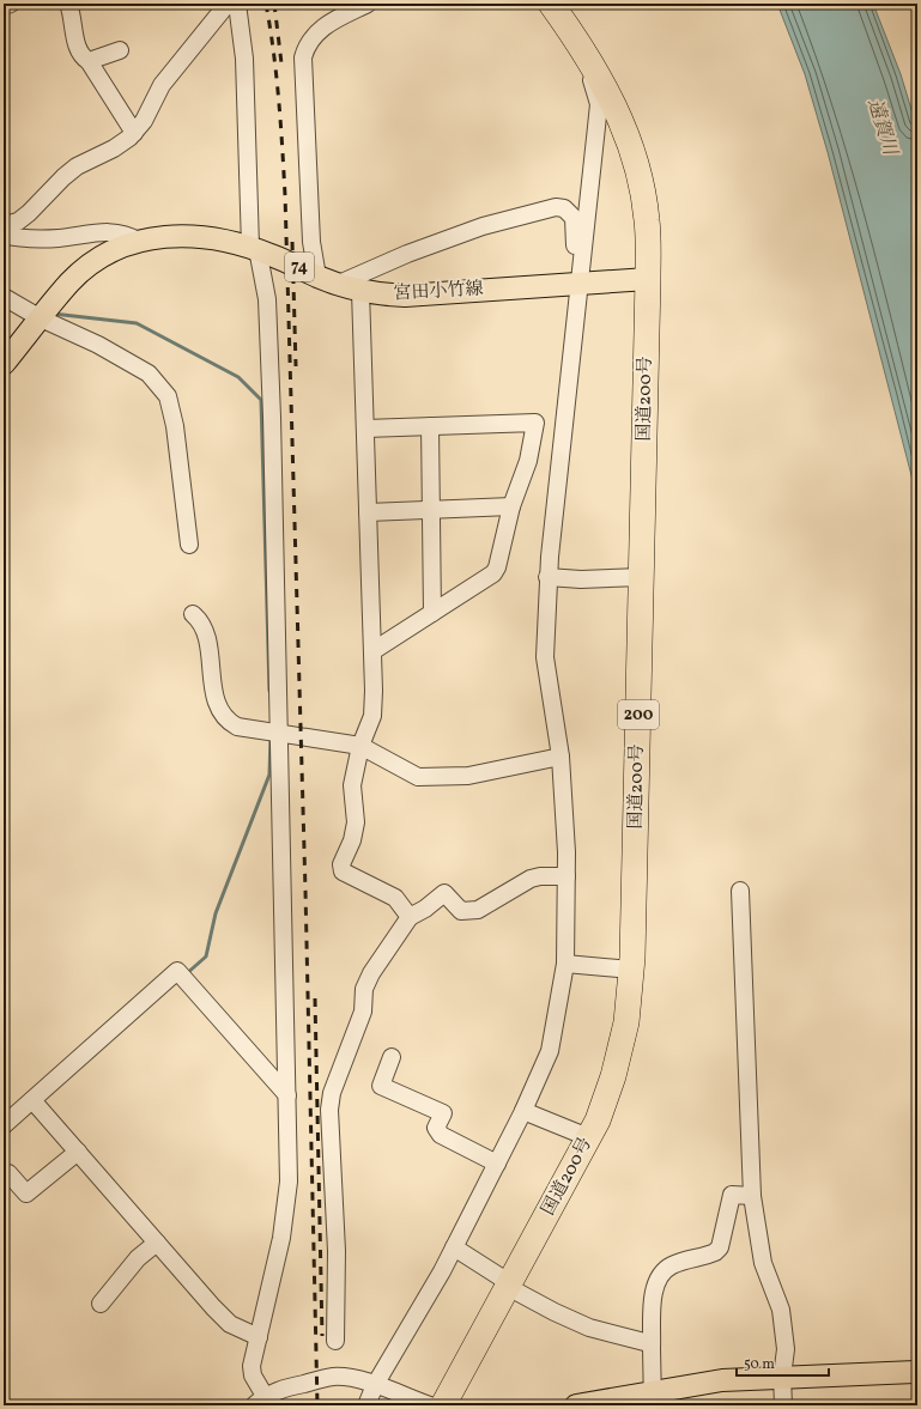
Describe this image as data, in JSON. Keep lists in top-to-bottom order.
{
  "streets": {
    "highway": ["国道200号", "200"],
    "main road": ["74", "宮田小竹線"]
  },
  "crossings": [
    ["宮田小竹線", "国道200号"]
  ],
  "water": ["遠賀川"],
  "scale_bar": "50 m"
}
